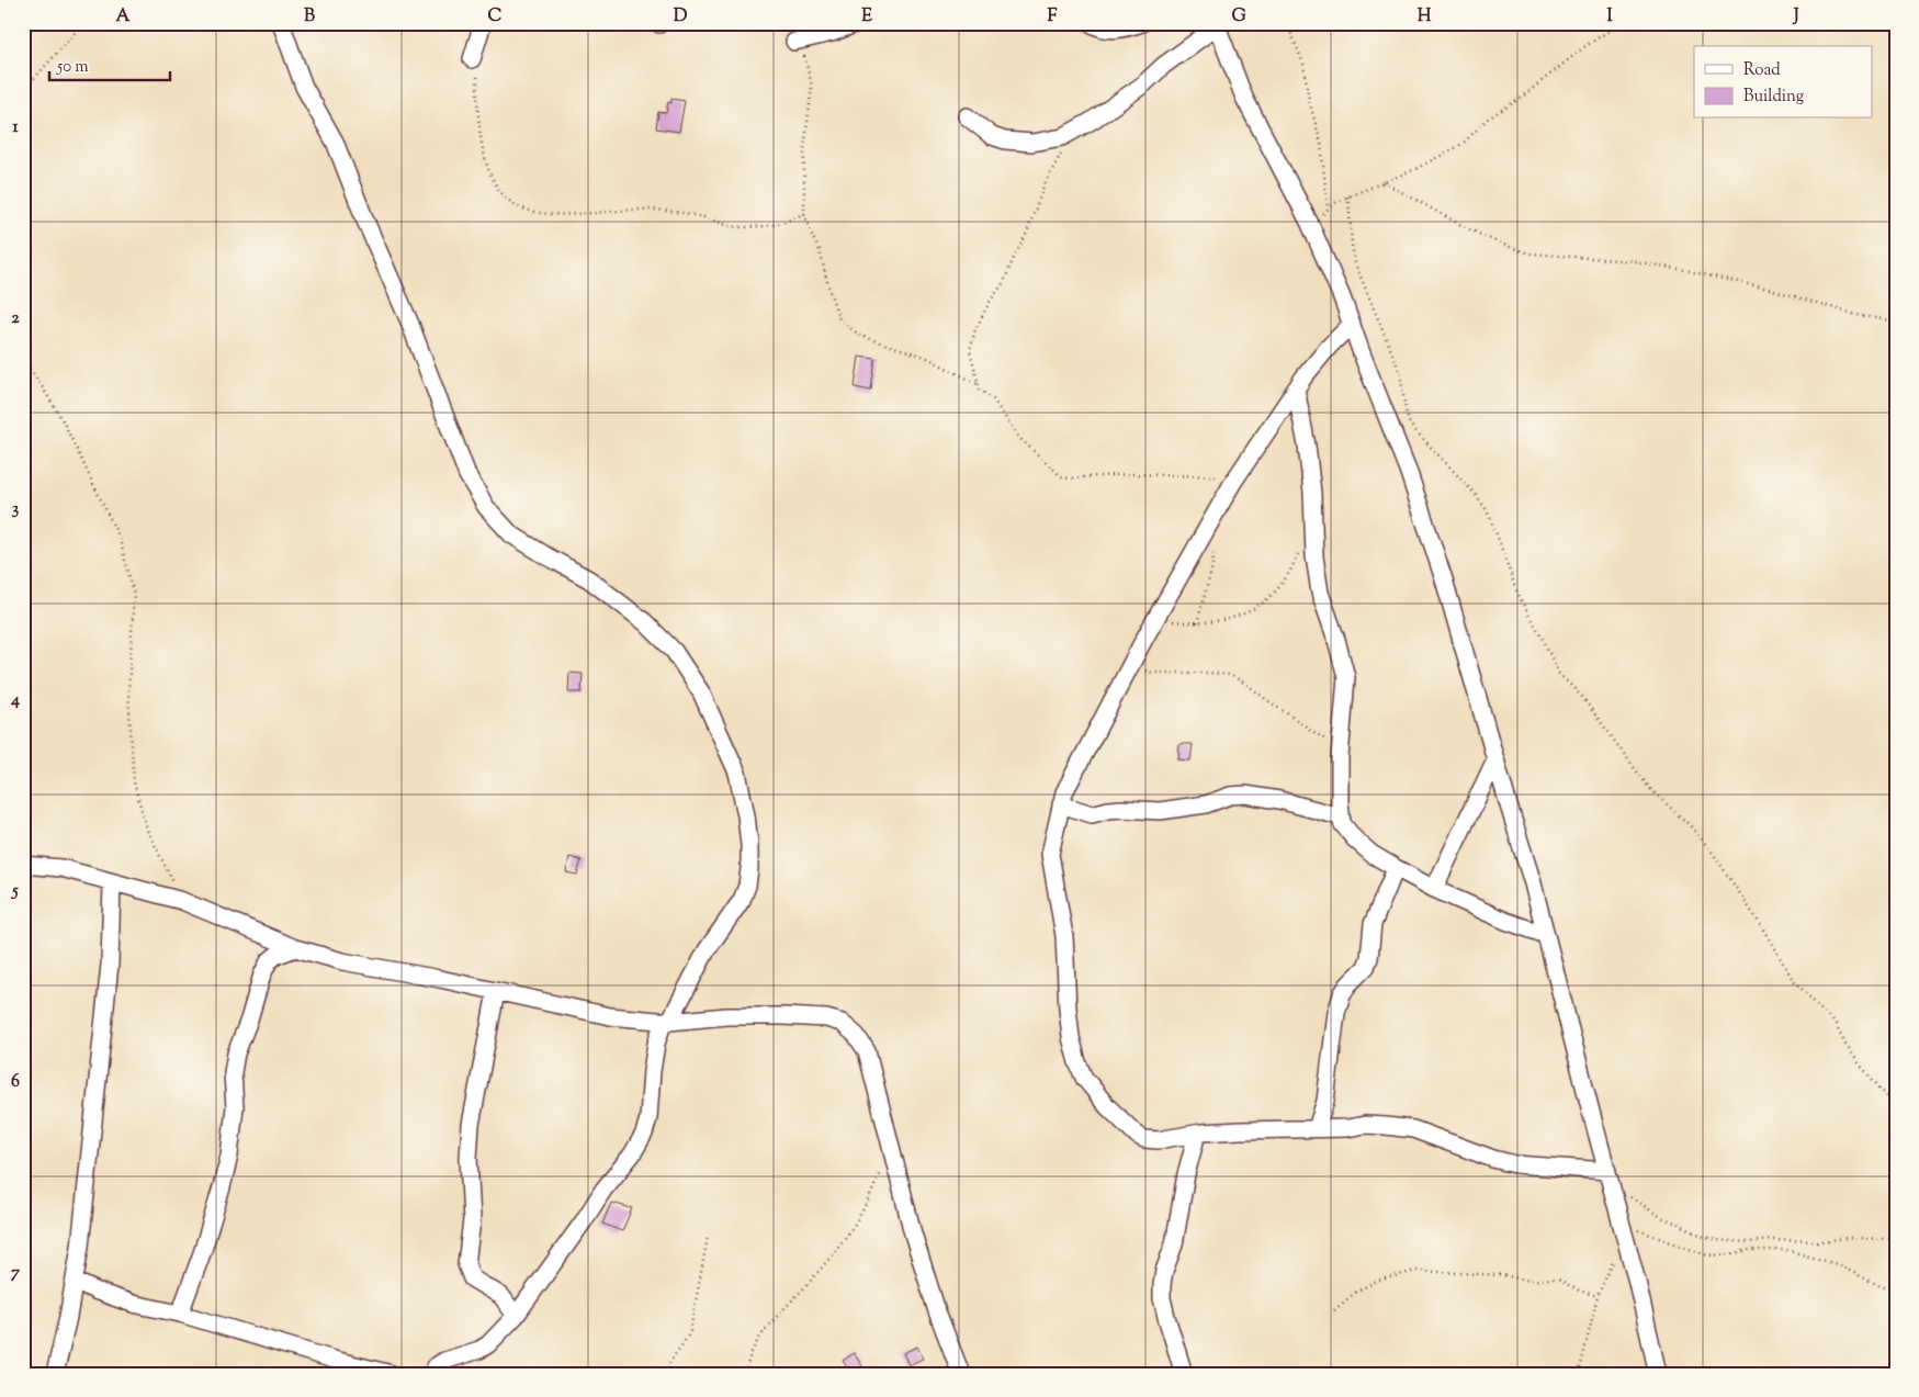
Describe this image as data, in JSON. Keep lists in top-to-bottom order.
{
  "legend": ["Road", "Building"],
  "scale_bar": "50 m",
  "grid": {
    "columns": [
      "A",
      "B",
      "C",
      "D",
      "E",
      "F",
      "G",
      "H",
      "I",
      "J"
    ],
    "rows": [
      "1",
      "2",
      "3",
      "4",
      "5",
      "6",
      "7"
    ]
  }
}
